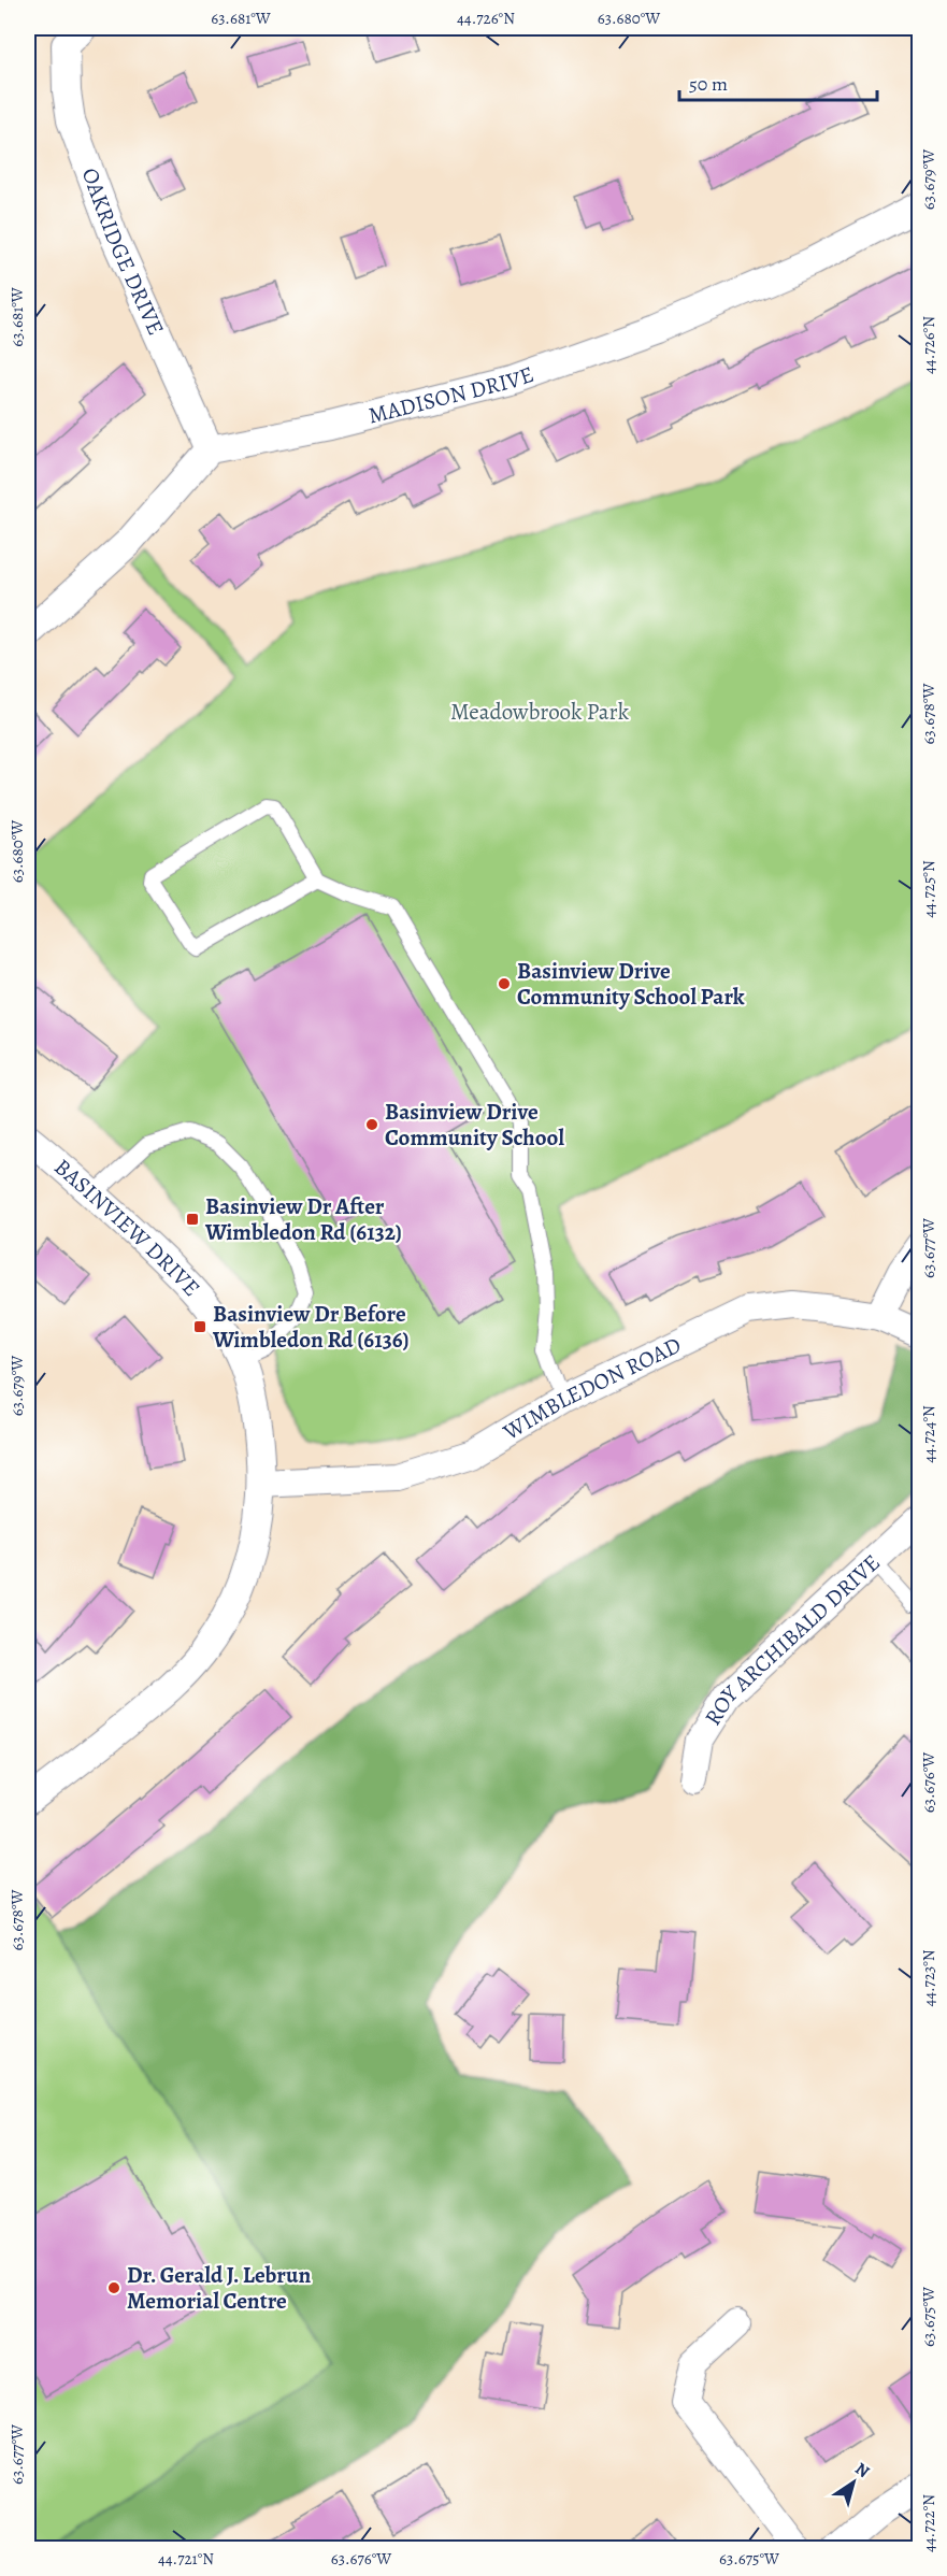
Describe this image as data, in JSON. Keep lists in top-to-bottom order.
{
  "streets": {
    "street": [
      "OAKRIDGE DRIVE",
      "MADISON DRIVE",
      "BASINVIEW DRIVE",
      "WIMBLEDON ROAD",
      "ROY ARCHIBALD DRIVE"
    ]
  },
  "crossings": [
    ["OAKRIDGE DRIVE", "MADISON DRIVE"],
    ["BASINVIEW DRIVE", "WIMBLEDON ROAD"]
  ],
  "parks": ["Meadowbrook Park"],
  "places": {
    "other": ["Basinview Drive Community School Park", "Basinview Drive Community School", "Dr. Gerald J. Lebrun Memorial Centre"],
    "transit": ["Basinview Dr After Wimbledon Rd (6132)", "Basinview Dr Before Wimbledon Rd (6136)"]
  },
  "scale_bar": "50 m",
  "north": "top right",
  "coordinates": [
    "63.681°W",
    "44.726°N",
    "63.680°W",
    "63.679°W",
    "63.678°W",
    "44.725°N",
    "63.677°W",
    "44.724°N",
    "63.676°W",
    "44.723°N",
    "63.675°W",
    "44.722°N",
    "44.721°N"
  ]
}
